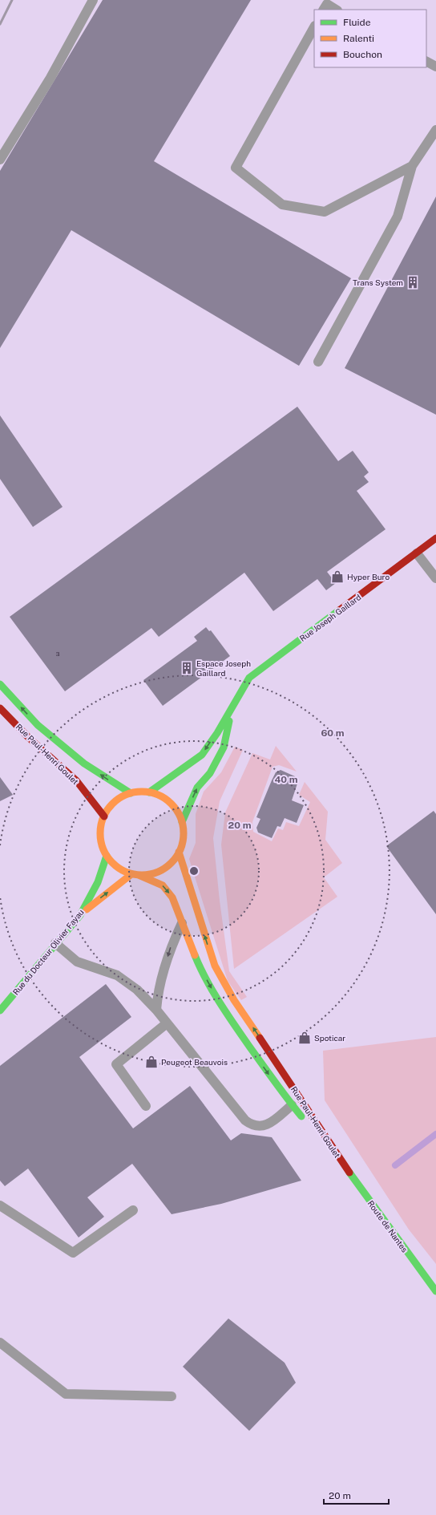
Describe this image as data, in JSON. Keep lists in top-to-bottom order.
{
  "streets": {
    "main road": [
      "Rue Joseph Gaillard",
      "Rue Paul-Henri Goulet",
      "Rue du Docteur Olivier Fayau",
      "Route de Nantes"
    ]
  },
  "crossings": [
    ["Rue Paul-Henri Goulet", "Rue du Docteur Olivier Fayau"],
    ["Rue Paul-Henri Goulet", "Route de Nantes"]
  ],
  "places": {
    "building": ["Trans System", "Espace Joseph Gaillard"],
    "shop": ["Hyper Buro", "Spoticar", "Peugeot Beauvois"]
  },
  "house_numbers": ["3"],
  "legend": ["Fluide", "Ralenti", "Bouchon"],
  "scale_bar": "20 m",
  "rings": ["60 m", "40 m", "20 m"]
}
